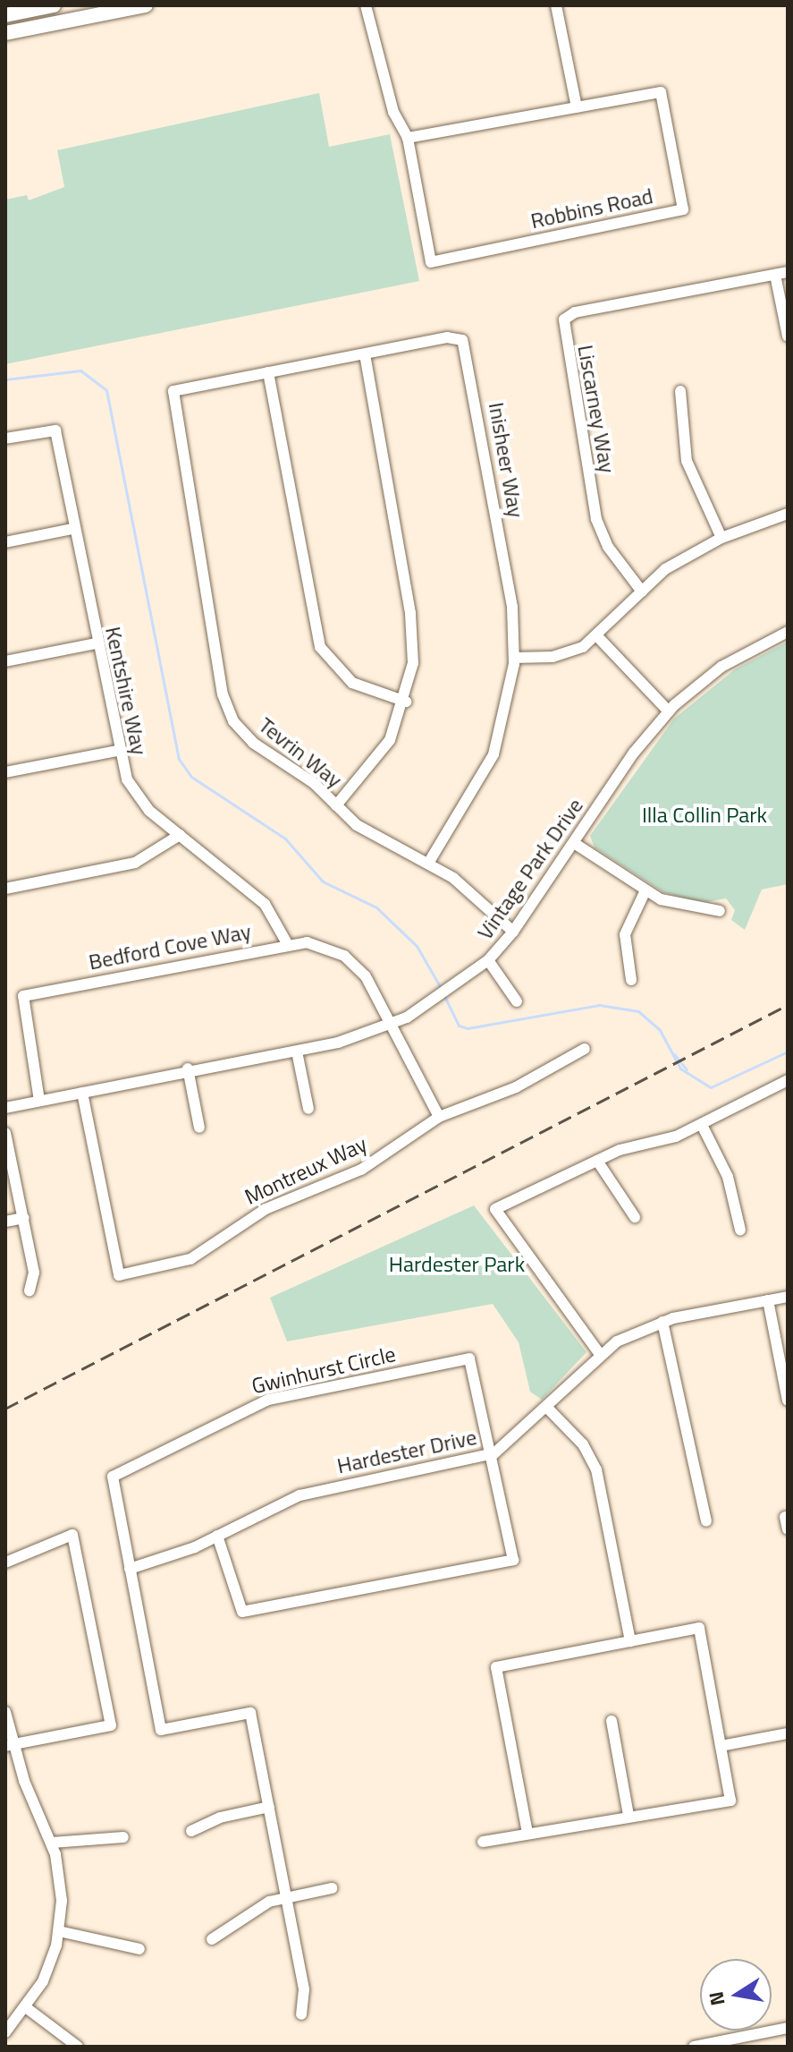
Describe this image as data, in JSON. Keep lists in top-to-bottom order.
{
  "streets": {
    "street": [
      "Robbins Road",
      "Liscarney Way",
      "Inisheer Way",
      "Kentshire Way",
      "Tevrin Way",
      "Vintage Park Drive",
      "Bedford Cove Way",
      "Montreux Way",
      "Gwinhurst Circle",
      "Hardester Drive"
    ]
  },
  "crossings": [
    ["Inisheer Way", "Tevrin Way"],
    ["Kentshire Way", "Bedford Cove Way"],
    ["Tevrin Way", "Vintage Park Drive"],
    ["Vintage Park Drive", "Bedford Cove Way"],
    ["Vintage Park Drive", "Montreux Way"],
    ["Bedford Cove Way", "Montreux Way"],
    ["Gwinhurst Circle", "Hardester Drive"]
  ],
  "parks": ["Illa Collin Park", "Hardester Park"],
  "north": "left"
}
